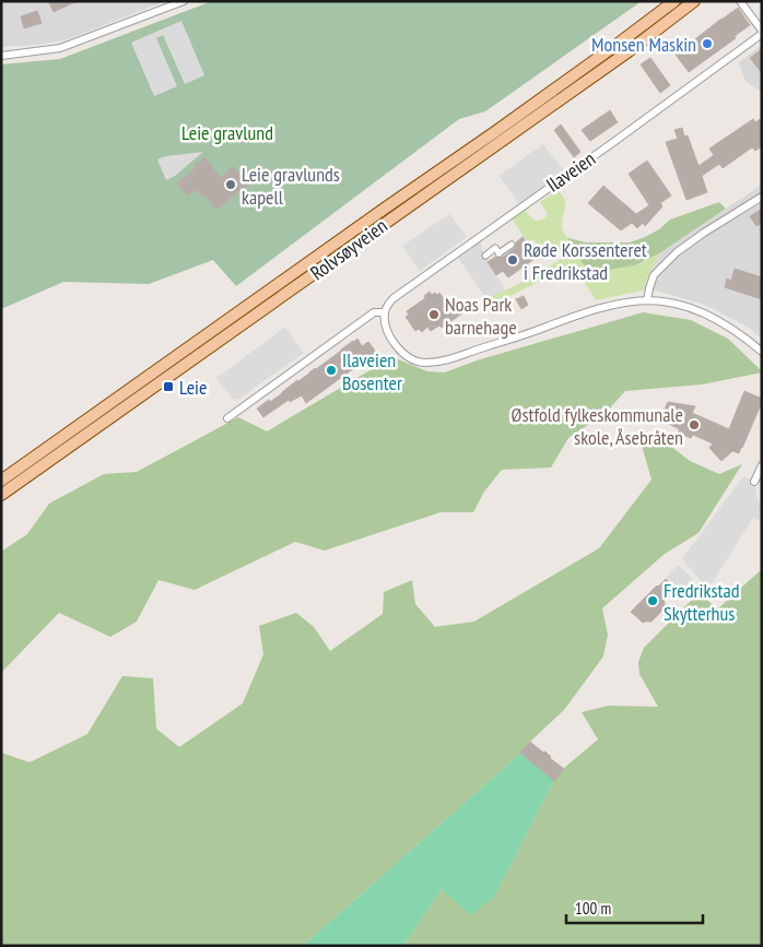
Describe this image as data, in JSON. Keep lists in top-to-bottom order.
{
  "streets": {
    "main road": ["Rolvsøyveien"],
    "street": ["Ilaveien"]
  },
  "parks": ["Leie gravlund"],
  "places": {
    "other": [
      "Monsen Maskin",
      "Leie gravlunds kapell",
      "Røde Korssenteret i Fredrikstad",
      "Noas Park barnehage",
      "Ilaveien Bosenter",
      "Østfold fylkeskommunale skole, Åsebråten",
      "Fredrikstad Skytterhus"
    ],
    "transit": ["Leie"]
  },
  "scale_bar": "100 m"
}
